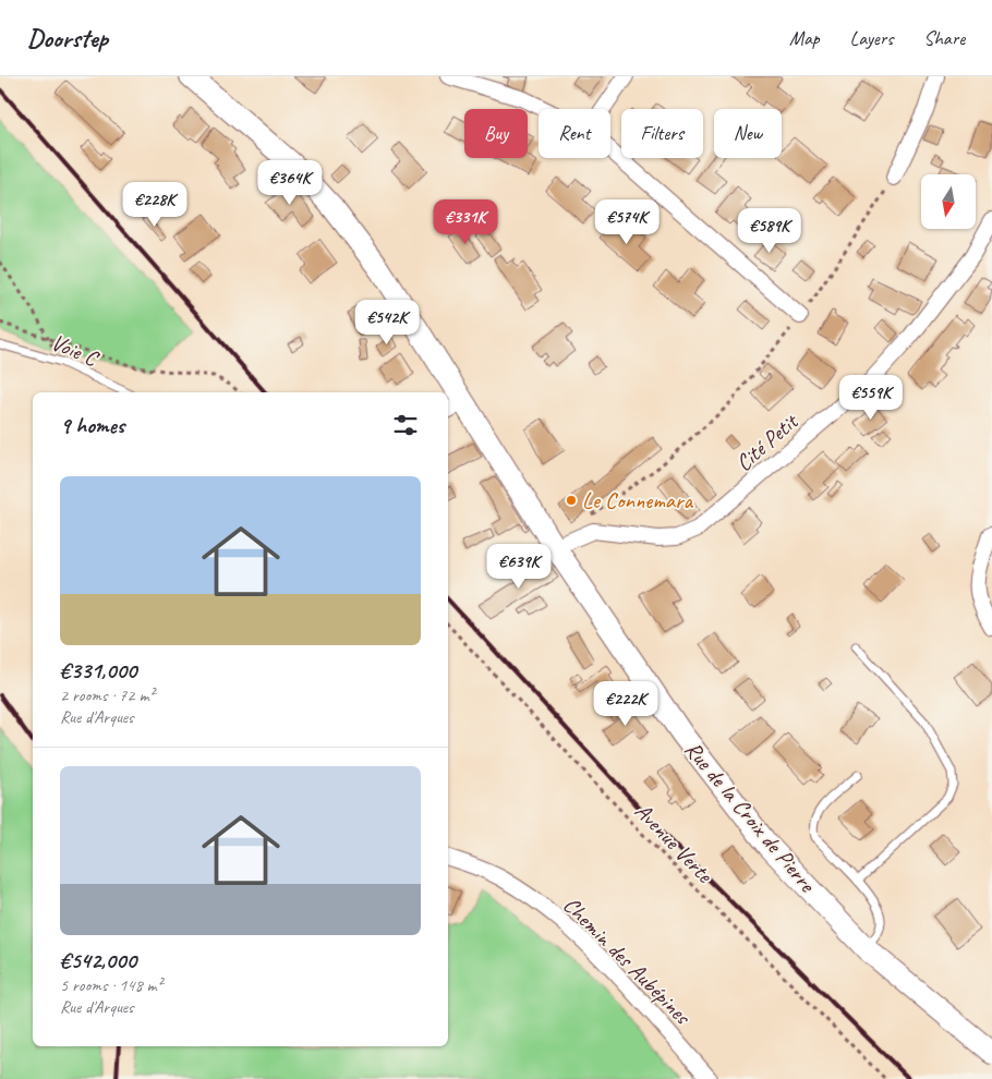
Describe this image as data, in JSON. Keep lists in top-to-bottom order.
{
  "streets": {
    "main road": ["Rue de la Croix de Pierre"],
    "street": ["Cité Petit", "Chemin des Aubépines"],
    "lane": ["Voie C"],
    "path": ["Avenue Verte"]
  },
  "crossings": [
    ["Cité Petit", "Rue de la Croix de Pierre"]
  ],
  "places": ["Le Connemara"],
  "north": "bottom",
  "page": {
    "header": "Doorstep",
    "nav": ["Map", "Layers", "Share"],
    "chip": [
      "Buy",
      "Rent",
      "Filters",
      "New"
    ],
    "price": [
      "€364K",
      "€228K",
      "€331K",
      "€574K",
      "€589K",
      "€542K",
      "€559K",
      "€639K",
      "€222K"
    ],
    "heading": "9 homes",
    "list": [
      {
        "name": "€331,000",
        "note": "2 rooms · 72 m² · Rue d'Arques"
      },
      {
        "name": "€542,000",
        "note": "5 rooms · 148 m² · Rue d'Arques"
      }
    ]
  }
}
